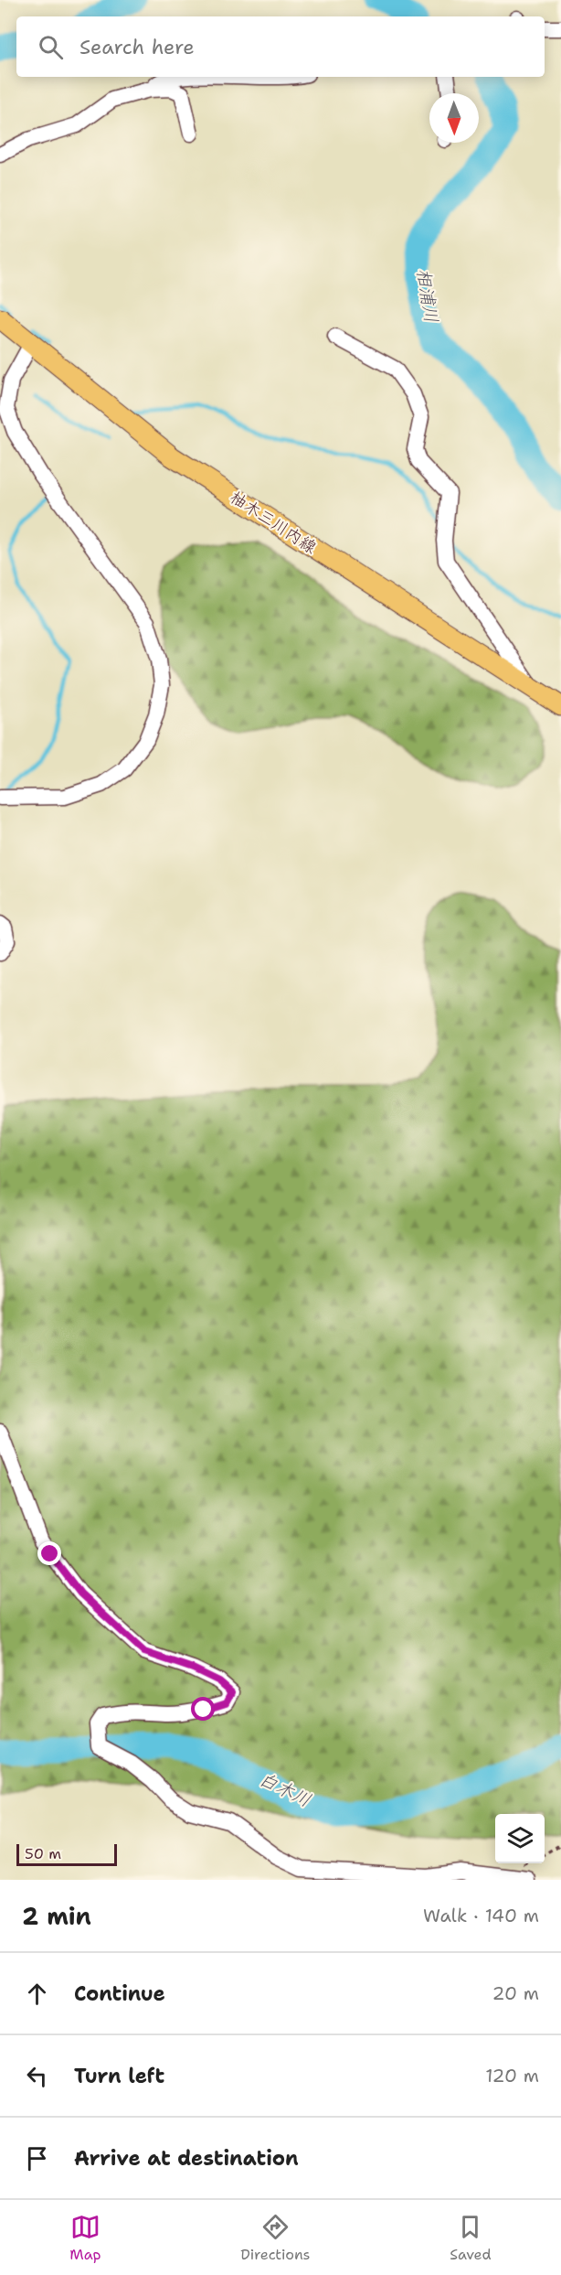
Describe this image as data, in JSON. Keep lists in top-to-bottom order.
{
  "streets": {
    "main road": ["柚木三川内線"]
  },
  "water": ["相浦川", "白木川"],
  "scale_bar": "50 m",
  "north": "bottom",
  "page": {
    "search": "Search here",
    "scale": "50 m",
    "heading": ["2 min", "Walk · 140 m"],
    "list": [
      ["Continue", "20 m"],
      ["Turn left", "120 m"],
      "Arrive at destination"
    ],
    "nav": ["Map", "Directions", "Saved"]
  }
}
